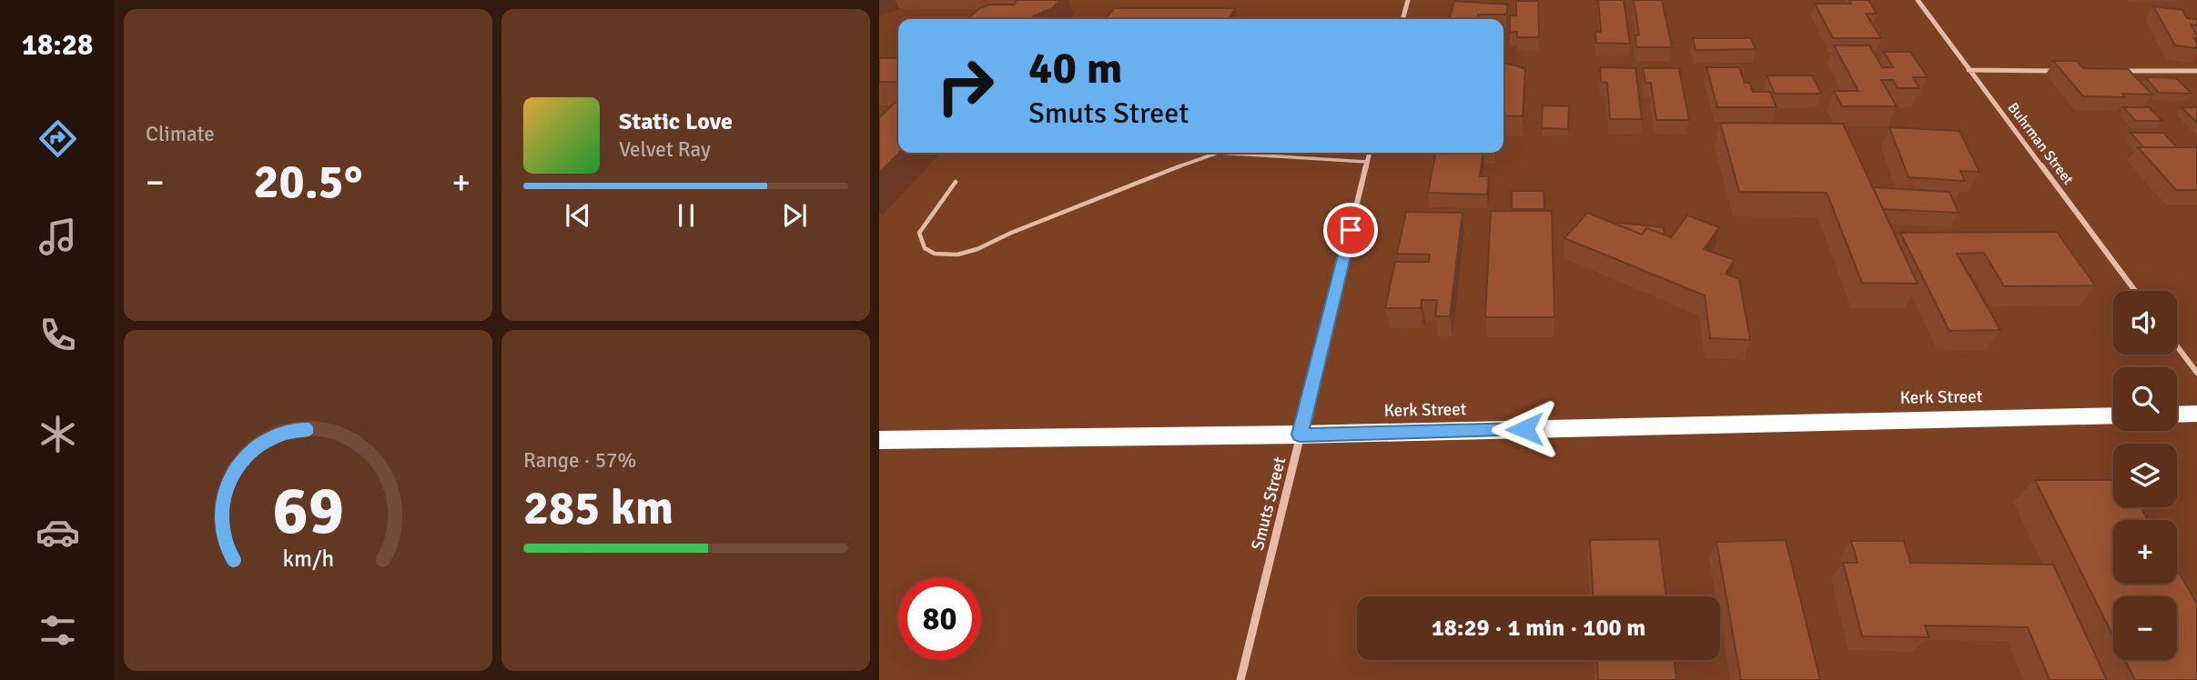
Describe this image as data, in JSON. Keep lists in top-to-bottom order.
{
  "streets": {
    "highway": ["Kerk Street"],
    "street": ["Buhrman Street", "Smuts Street"]
  },
  "crossings": [
    ["Kerk Street", "Smuts Street"]
  ],
  "page": {
    "tabs": "18:28",
    "tile": [
      "Climate",
      ["Range · 57%", "285 km"]
    ],
    "turn": ["40 m", "Smuts Street"],
    "song": ["Static Love", "Velvet Ray"],
    "heat": ["−", "20.5°", "+"],
    "map_buttons": ["+", "−"],
    "limit": "80",
    "trip": "18:29 · 1 min · 100 m",
    "gauge": ["69", "km/h"]
  }
}
